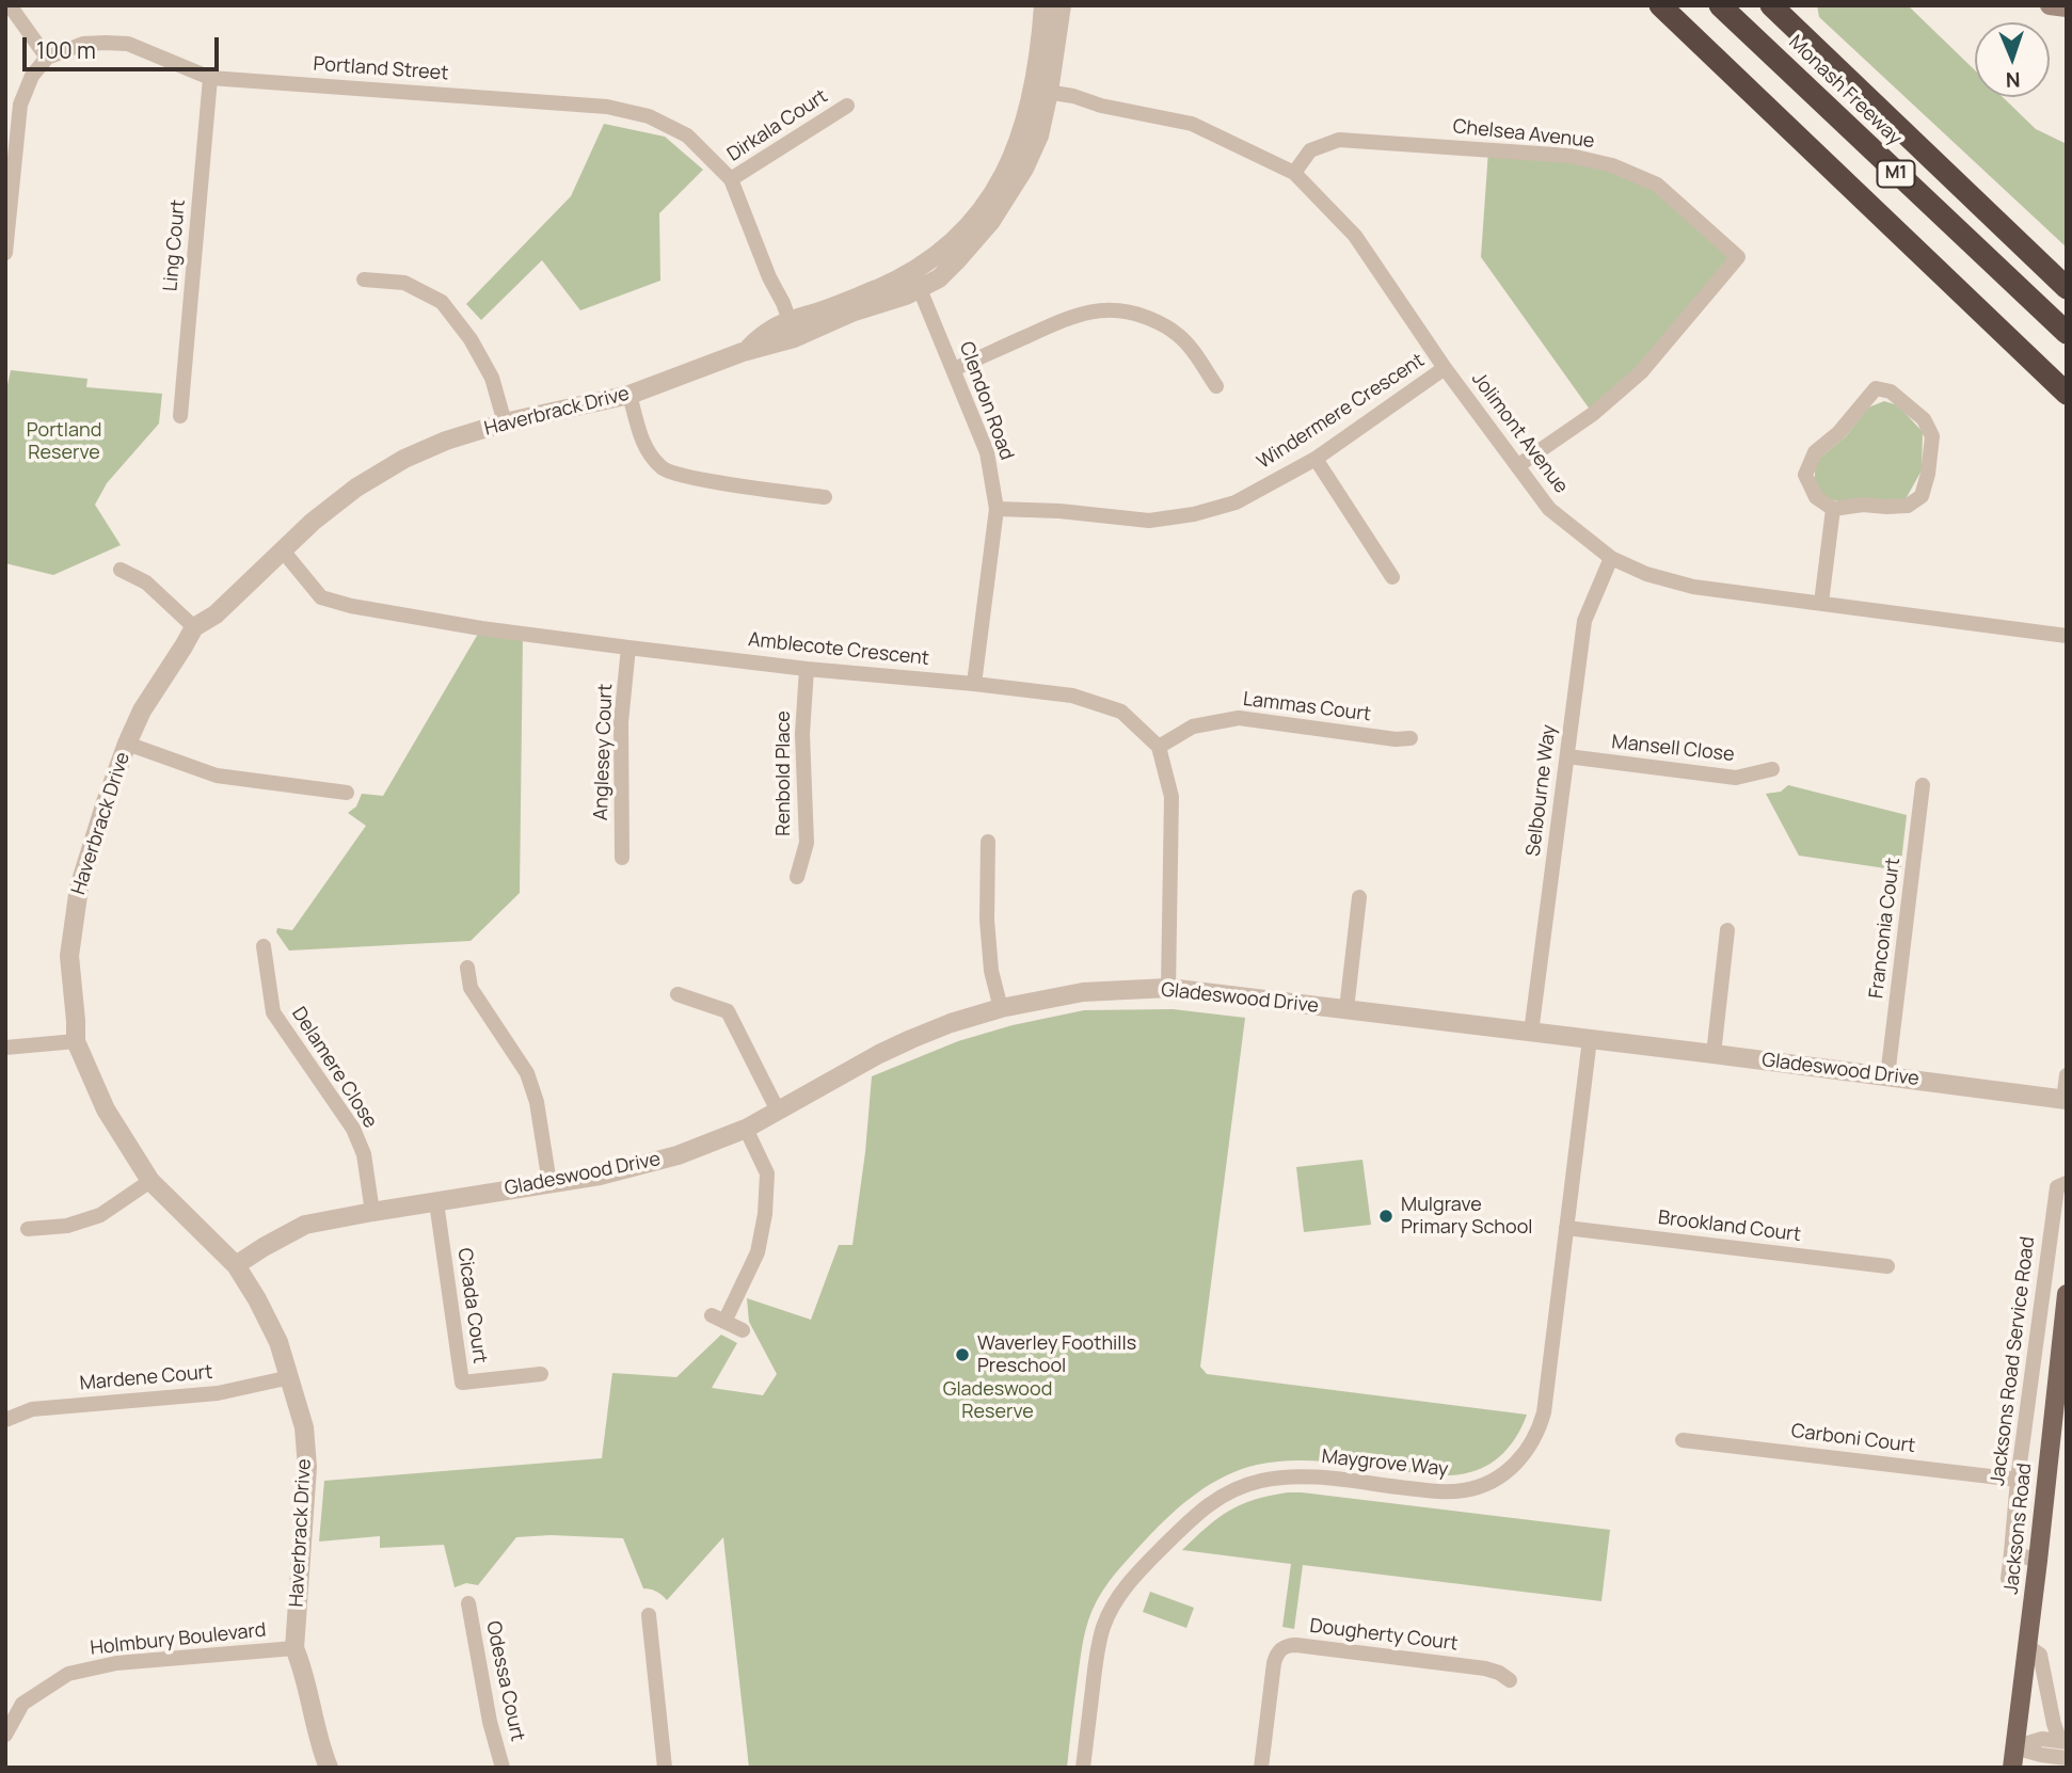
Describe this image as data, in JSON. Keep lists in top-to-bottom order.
{
  "streets": {
    "highway": ["Monash Freeway", "M1"],
    "main road": ["Jacksons Road"],
    "street": [
      "Portland Street",
      "Dirkala Court",
      "Chelsea Avenue",
      "Ling Court",
      "Clendon Road",
      "Haverbrack Drive",
      "Windermere Crescent",
      "Jolimont Avenue",
      "Amblecote Crescent",
      "Lammas Court",
      "Mansell Close",
      "Anglesey Court",
      "Renbold Place",
      "Selbourne Way",
      "Franconia Court",
      "Gladeswood Drive",
      "Delamere Close",
      "Brookland Court",
      "Cicada Court",
      "Jacksons Road Service Road",
      "Mardene Court",
      "Carboni Court",
      "Maygrove Way",
      "Dougherty Court",
      "Holmbury Boulevard",
      "Odessa Court"
    ]
  },
  "crossings": [
    ["Portland Street", "Dirkala Court"],
    ["Portland Street", "Ling Court"],
    ["Portland Street", "Haverbrack Drive"],
    ["Chelsea Avenue", "Jolimont Avenue"],
    ["Clendon Road", "Haverbrack Drive"],
    ["Clendon Road", "Windermere Crescent"],
    ["Clendon Road", "Amblecote Crescent"],
    ["Haverbrack Drive", "Jolimont Avenue"],
    ["Haverbrack Drive", "Amblecote Crescent"],
    ["Haverbrack Drive", "Gladeswood Drive"],
    ["Haverbrack Drive", "Mardene Court"],
    ["Haverbrack Drive", "Holmbury Boulevard"],
    ["Windermere Crescent", "Jolimont Avenue"],
    ["Jolimont Avenue", "Selbourne Way"],
    ["Amblecote Crescent", "Lammas Court"],
    ["Amblecote Crescent", "Anglesey Court"],
    ["Amblecote Crescent", "Renbold Place"],
    ["Mansell Close", "Selbourne Way"],
    ["Selbourne Way", "Gladeswood Drive"],
    ["Franconia Court", "Gladeswood Drive"],
    ["Gladeswood Drive", "Delamere Close"],
    ["Gladeswood Drive", "Cicada Court"],
    ["Gladeswood Drive", "Maygrove Way"],
    ["Brookland Court", "Maygrove Way"],
    ["Jacksons Road Service Road", "Carboni Court"]
  ],
  "parks": ["Portland Reserve", "Gladeswood Reserve"],
  "places": ["Mulgrave Primary School", "Waverley Foothills Preschool"],
  "scale_bar": "100 m",
  "north": "bottom"
}
